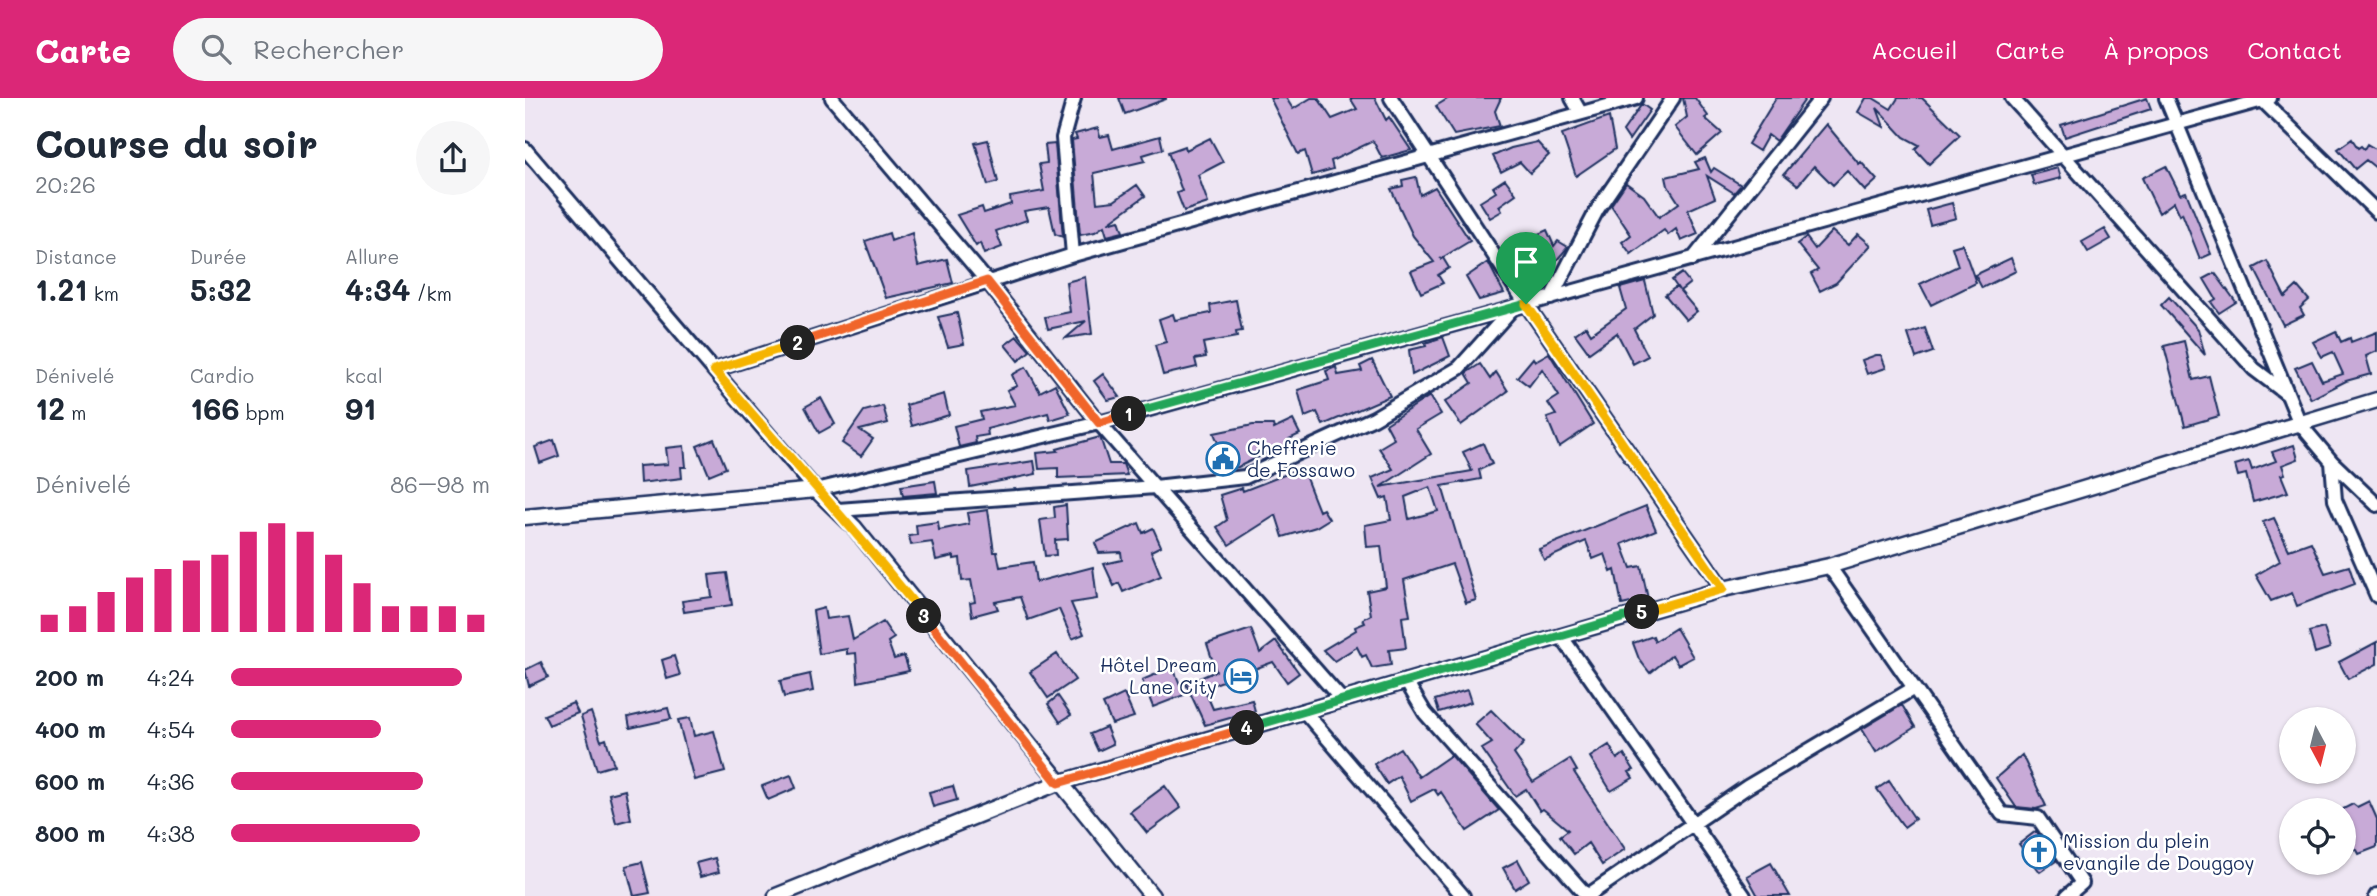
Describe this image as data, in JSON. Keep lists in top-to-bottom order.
{
  "places": {
    "public building": ["Chefferie de Fossawo"],
    "hotel": ["Hôtel Dream Lane City"],
    "church": ["Mission du plein evangile de Douggoy"]
  },
  "north": "bottom",
  "page": {
    "header": "Carte",
    "search": "Rechercher",
    "nav": [
      "Accueil",
      "Carte",
      "À propos",
      "Contact"
    ],
    "heading": ["Course du soir", "20:26"],
    "stats": [
      ["Distance", "1.21 km"],
      ["Durée", "5:32"],
      ["Allure", "4:34 /km"],
      ["Dénivelé", "12 m"],
      ["Cardio", "166 bpm"],
      ["kcal", "91"]
    ],
    "pins": [
      "2",
      "1",
      "5",
      "3",
      "4"
    ],
    "chart": ["Dénivelé", "86–98 m"],
    "list": [
      {
        "name": "200 m",
        "note": "4:24"
      },
      {
        "name": "400 m",
        "note": "4:54"
      },
      {
        "name": "600 m",
        "note": "4:36"
      },
      {
        "name": "800 m",
        "note": "4:38"
      }
    ]
  }
}
